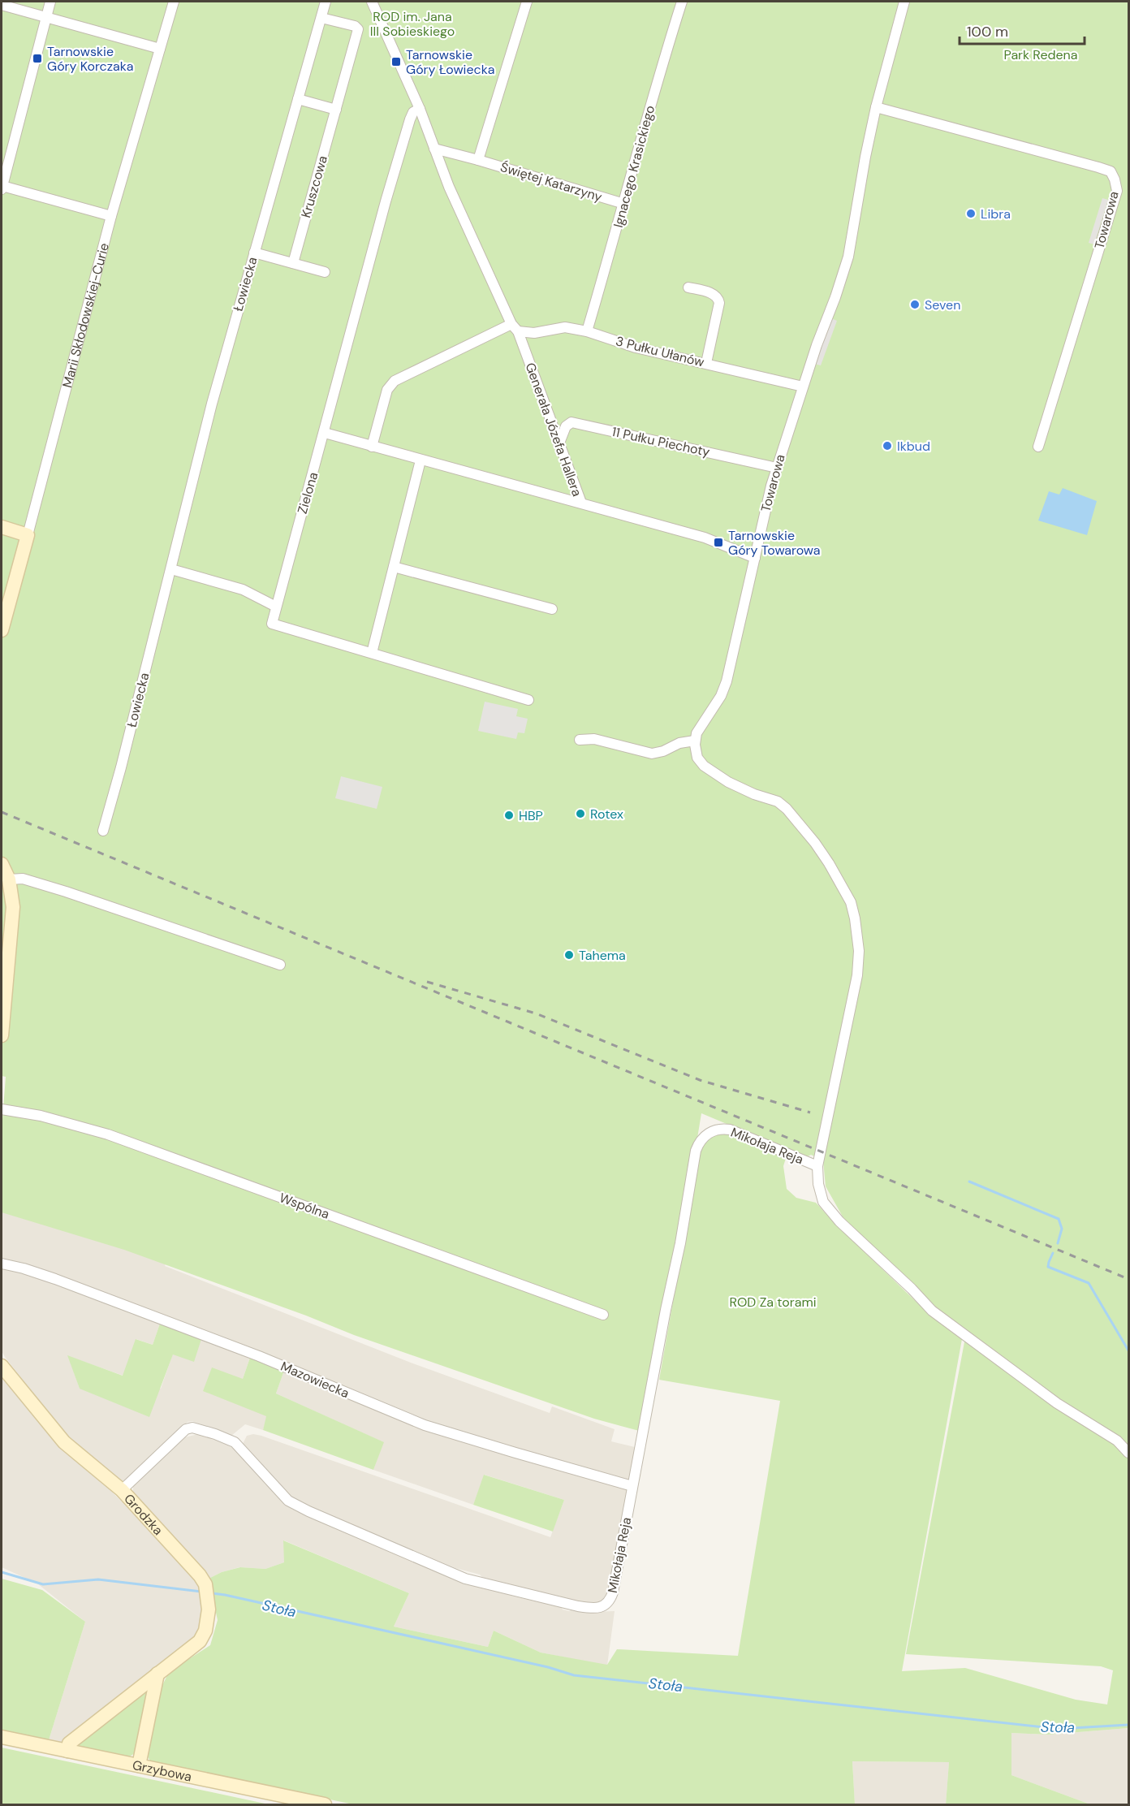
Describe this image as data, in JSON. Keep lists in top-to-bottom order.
{
  "streets": {
    "street": [
      "Ignacego Krasickiego",
      "Świętej Katarzyny",
      "Kruszcowa",
      "Towarowa",
      "Łowiecka",
      "Marii Skłodowskiej-Curie",
      "3 Pułku Ułanów",
      "Generała Józefa Hallera",
      "11 Pułku Piechoty",
      "Zielona",
      "Mikołaja Reja",
      "Wspólna",
      "Mazowiecka",
      "Grodzka",
      "Grzybowa"
    ]
  },
  "crossings": [
    ["Ignacego Krasickiego", "Świętej Katarzyny"],
    ["Ignacego Krasickiego", "3 Pułku Ułanów"],
    ["Świętej Katarzyny", "Generała Józefa Hallera"],
    ["Kruszcowa", "Łowiecka"],
    ["Towarowa", "3 Pułku Ułanów"],
    ["Towarowa", "Generała Józefa Hallera"],
    ["Towarowa", "11 Pułku Piechoty"],
    ["3 Pułku Ułanów", "Generała Józefa Hallera"],
    ["Generała Józefa Hallera", "11 Pułku Piechoty"],
    ["Generała Józefa Hallera", "Zielona"],
    ["Mikołaja Reja", "Mazowiecka"],
    ["Mikołaja Reja", "Grodzka"],
    ["Grodzka", "Grzybowa"]
  ],
  "water": ["Stoła"],
  "parks": ["ROD im. Jana III Sobieskiego", "Park Redena", "ROD Za torami"],
  "places": {
    "transit": ["Tarnowskie Góry Korczaka", "Tarnowskie Góry Łowiecka", "Tarnowskie Góry Towarowa"],
    "other": [
      "Libra",
      "Seven",
      "Ikbud",
      "Rotex",
      "HBP",
      "Tahema"
    ]
  },
  "scale_bar": "100 m"
}
